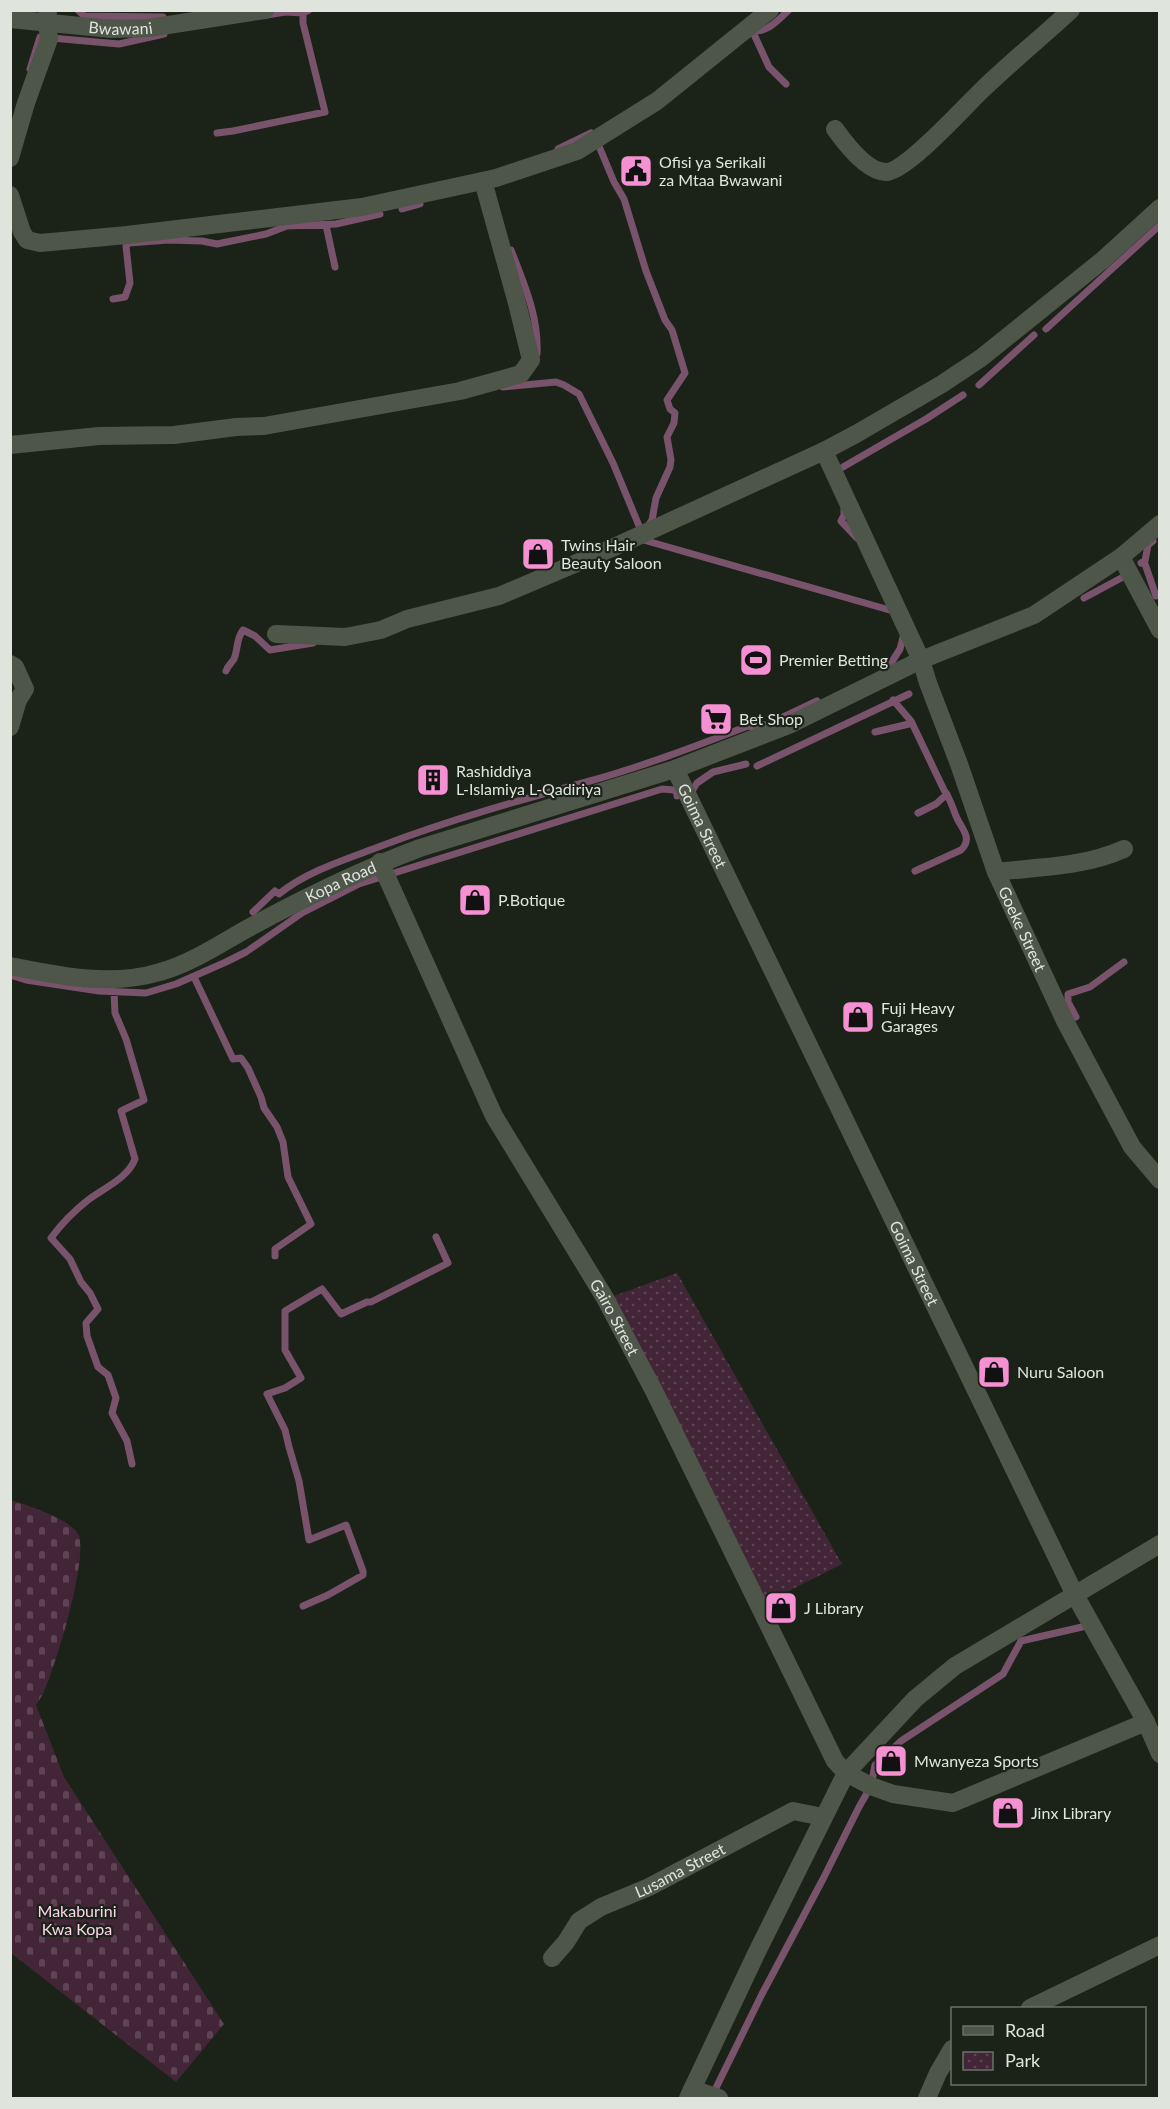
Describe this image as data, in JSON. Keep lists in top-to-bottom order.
{
  "streets": {
    "street": [
      "Bwawani",
      "Goima Street",
      "Kopa Road",
      "Goeke Street",
      "Gairo Street",
      "Lusama Street"
    ]
  },
  "crossings": [
    ["Goima Street", "Kopa Road"],
    ["Kopa Road", "Goeke Street"],
    ["Kopa Road", "Gairo Street"]
  ],
  "parks": ["Makaburini Kwa Kopa"],
  "places": {
    "public building": ["Ofisi ya Serikali za Mtaa Bwawani"],
    "shop": [
      "Twins Hair Beauty Saloon",
      "P.Botique",
      "Fuji Heavy Garages",
      "Nuru Saloon",
      "J Library",
      "Mwanyeza Sports",
      "Jinx Library"
    ],
    "sports": ["Premier Betting"],
    "supermarket": ["Bet Shop"],
    "building": ["Rashiddiya L-Islamiya L-Qadiriya"]
  },
  "legend": ["Road", "Park"]
}
